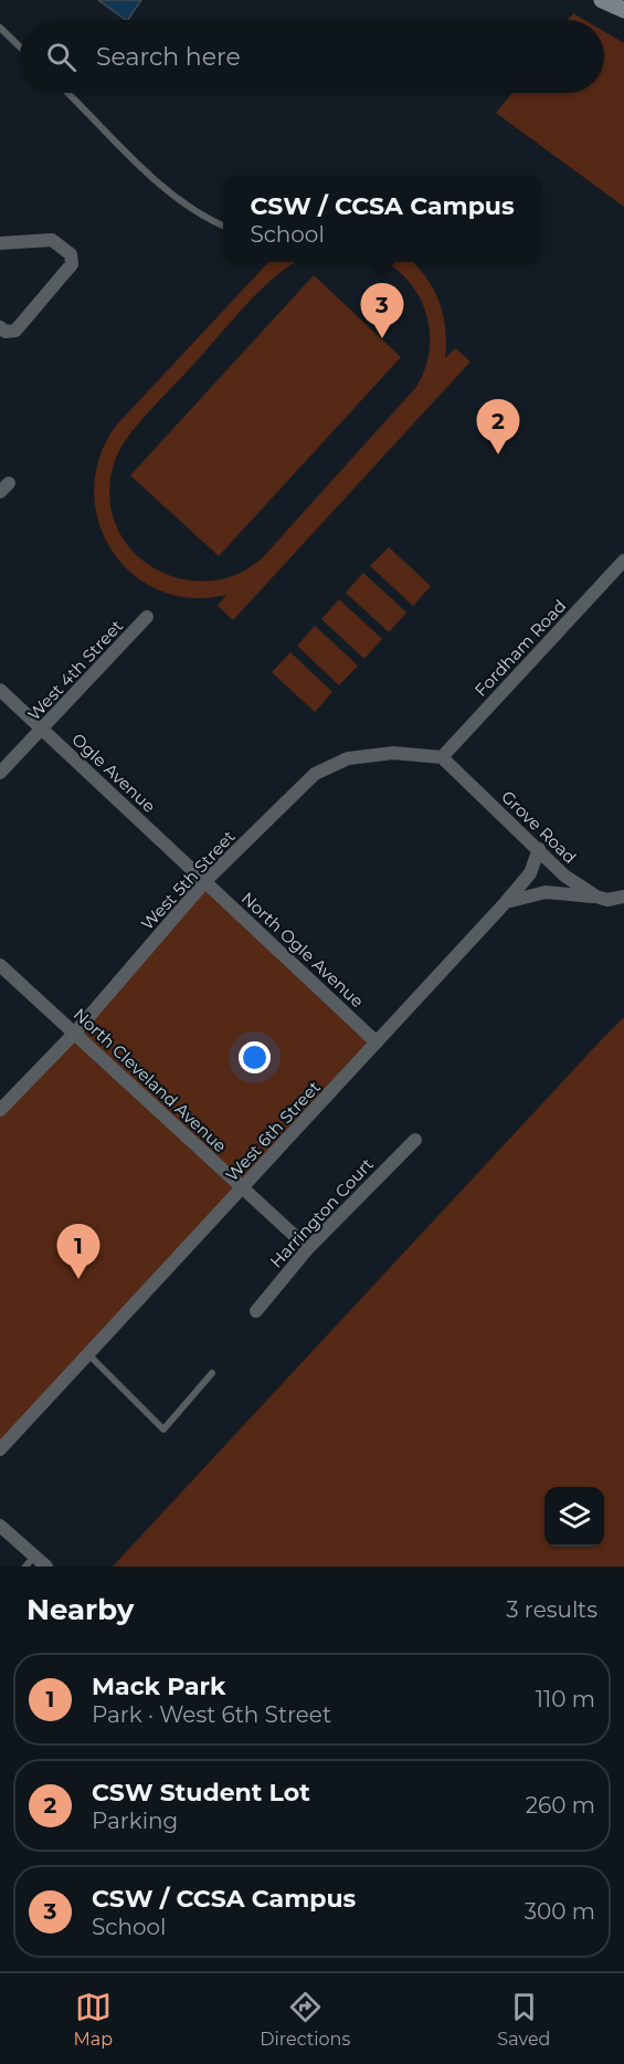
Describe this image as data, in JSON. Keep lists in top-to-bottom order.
{
  "streets": {
    "street": [
      "Fordham Road",
      "West 4th Street",
      "Ogle Avenue",
      "Grove Road",
      "West 5th Street",
      "North Ogle Avenue",
      "North Cleveland Avenue",
      "West 6th Street",
      "Harrington Court"
    ]
  },
  "crossings": [
    ["Fordham Road", "Grove Road"],
    ["Fordham Road", "West 5th Street"],
    ["West 4th Street", "Ogle Avenue"],
    ["Ogle Avenue", "West 5th Street"],
    ["Ogle Avenue", "North Ogle Avenue"],
    ["Grove Road", "West 5th Street"],
    ["Grove Road", "West 6th Street"],
    ["West 5th Street", "North Ogle Avenue"],
    ["West 5th Street", "North Cleveland Avenue"],
    ["North Ogle Avenue", "West 6th Street"],
    ["North Cleveland Avenue", "West 6th Street"],
    ["North Cleveland Avenue", "Harrington Court"]
  ],
  "page": {
    "search": "Search here",
    "popup": ["CSW / CCSA Campus", "School"],
    "pins": ["3", "2", "1"],
    "heading": ["Nearby", "3 results"],
    "list": [
      {
        "mark": "1",
        "name": "Mack Park",
        "note": "Park · West 6th Street",
        "value": "110 m"
      },
      {
        "mark": "2",
        "name": "CSW Student Lot",
        "note": "Parking",
        "value": "260 m"
      },
      {
        "mark": "3",
        "name": "CSW / CCSA Campus",
        "note": "School",
        "value": "300 m"
      }
    ],
    "nav": ["Map", "Directions", "Saved"]
  }
}
